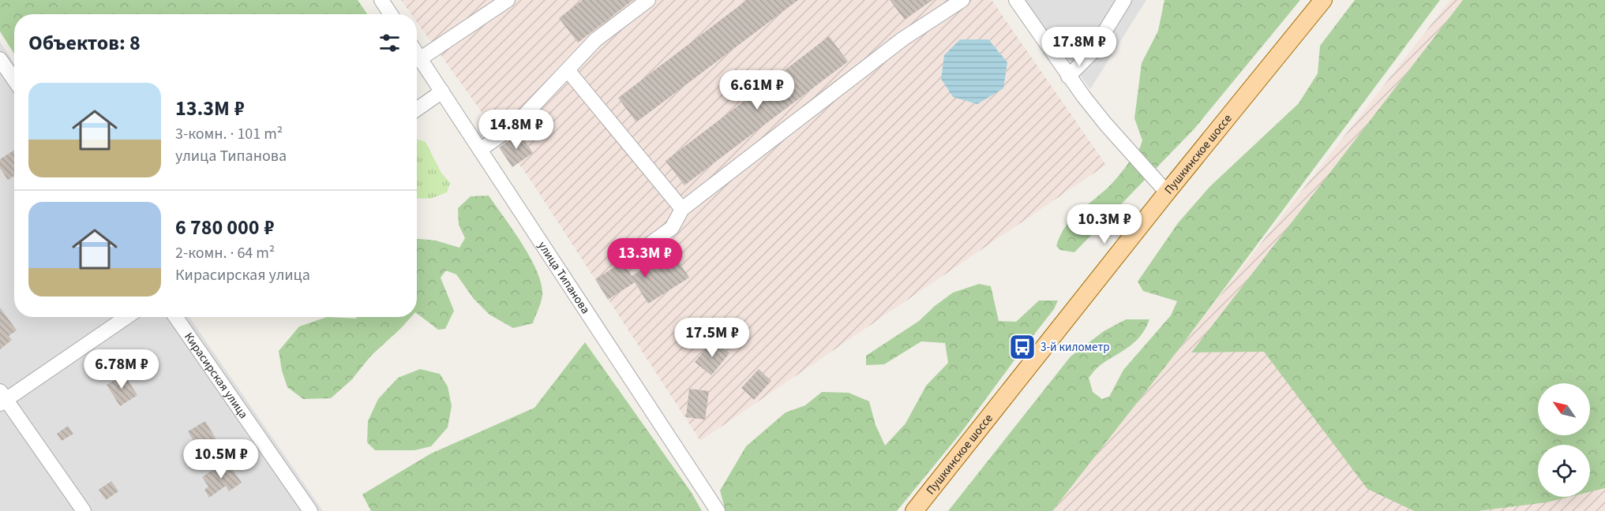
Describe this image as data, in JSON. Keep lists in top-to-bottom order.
{
  "streets": {
    "main road": ["Пушкинское шоссе"],
    "street": ["улица Типанова", "Кирасирская улица"]
  },
  "places": {
    "bus stop": ["3-й километр"]
  },
  "north": "top left",
  "page": {
    "heading": "Объектов: 8",
    "price": [
      "17.8M ₽",
      "6.61M ₽",
      "14.8M ₽",
      "10.3M ₽",
      "13.3M ₽",
      "17.5M ₽",
      "6.78M ₽",
      "10.5M ₽"
    ],
    "list": [
      {
        "name": "13.3M ₽",
        "note": "3-комн. · 101 m² · улица Типанова"
      },
      {
        "name": "6 780 000 ₽",
        "note": "2-комн. · 64 m² · Кирасирская улица"
      }
    ]
  }
}
